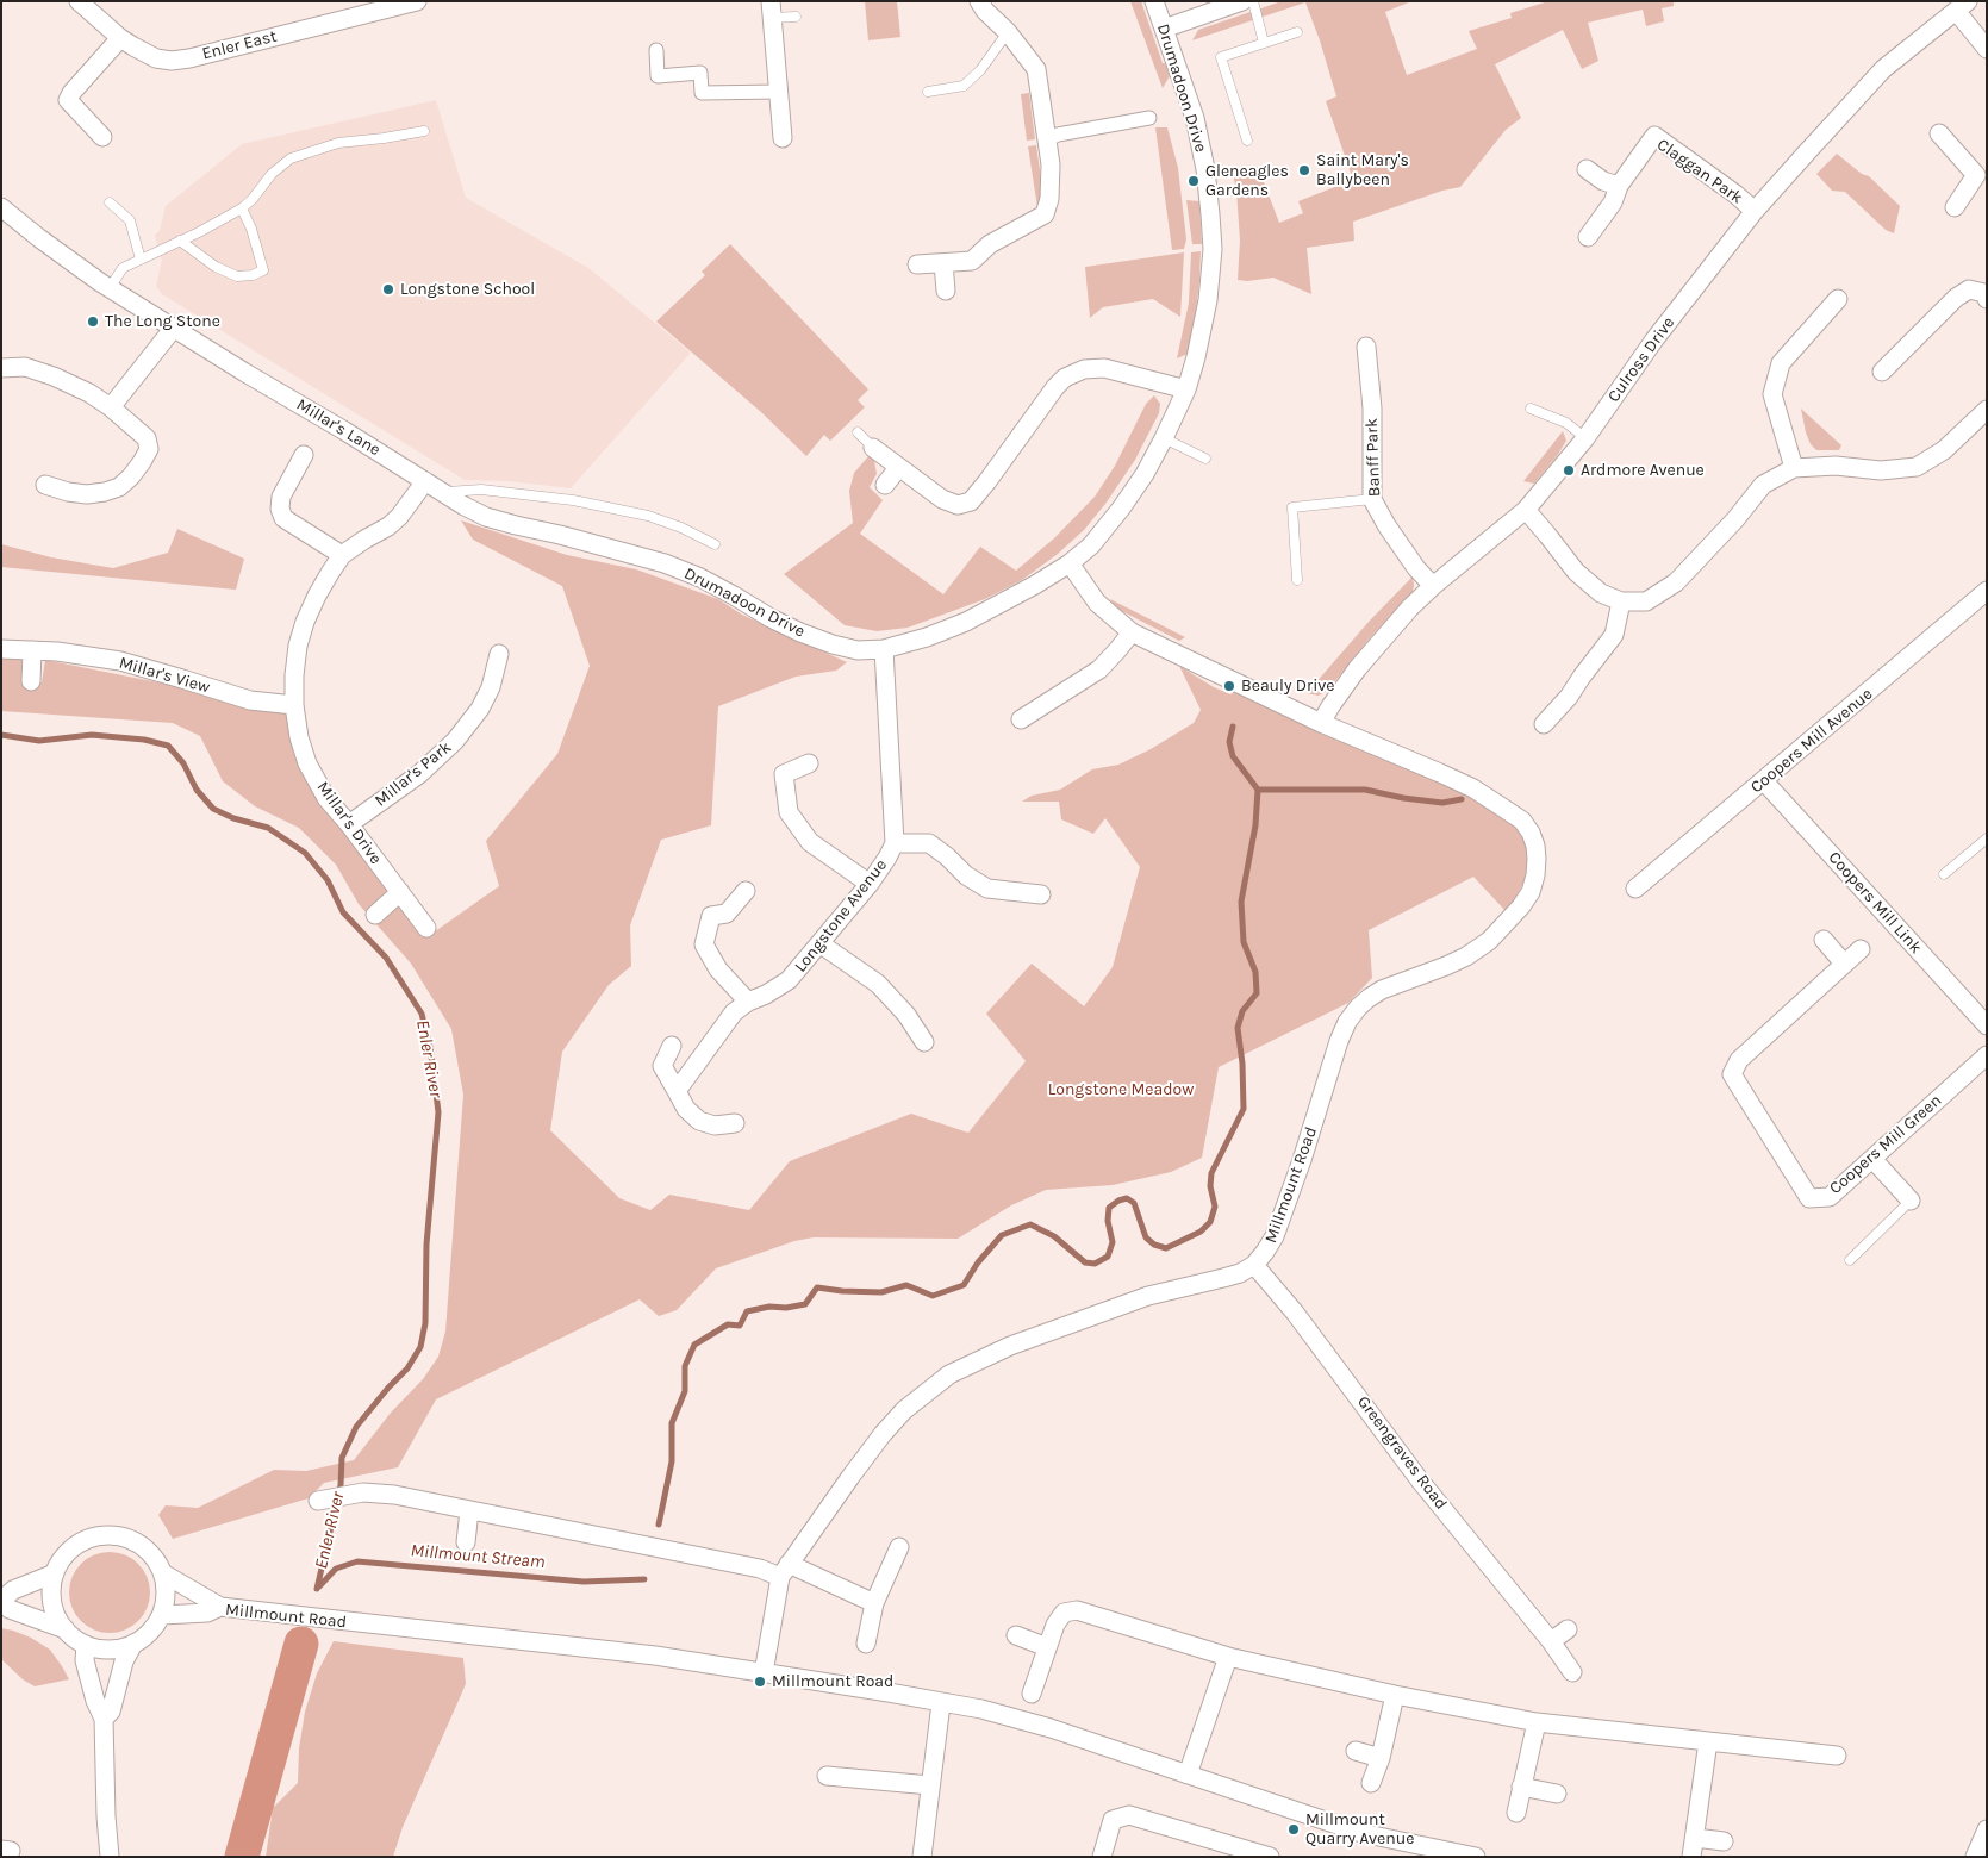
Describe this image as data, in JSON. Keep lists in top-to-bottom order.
{
  "streets": {
    "street": [
      "Enler East",
      "Drumadoon Drive",
      "Claggan Park",
      "Culross Drive",
      "Millar's Lane",
      "Banff Park",
      "Millar's View",
      "Coopers Mill Avenue",
      "Millar's Park",
      "Millar's Drive",
      "Coopers Mill Link",
      "Longstone Avenue",
      "Coopers Mill Green",
      "Millmount Road",
      "Greengraves Road"
    ]
  },
  "crossings": [
    ["Drumadoon Drive", "Millar's Lane"],
    ["Drumadoon Drive", "Longstone Avenue"],
    ["Claggan Park", "Culross Drive"],
    ["Culross Drive", "Banff Park"],
    ["Culross Drive", "Millmount Road"],
    ["Millar's Lane", "Millar's Drive"],
    ["Millar's View", "Millar's Drive"],
    ["Coopers Mill Avenue", "Coopers Mill Link"],
    ["Millar's Park", "Millar's Drive"],
    ["Millmount Road", "Greengraves Road"]
  ],
  "water": ["Enler River", "Millmount Stream"],
  "parks": ["Longstone Meadow"],
  "places": [
    "Saint Mary's Ballybeen",
    "Gleneagles Gardens",
    "Longstone School",
    "The Long Stone",
    "Ardmore Avenue",
    "Beauly Drive",
    "Millmount Road",
    "Millmount Quarry Avenue"
  ]
}
